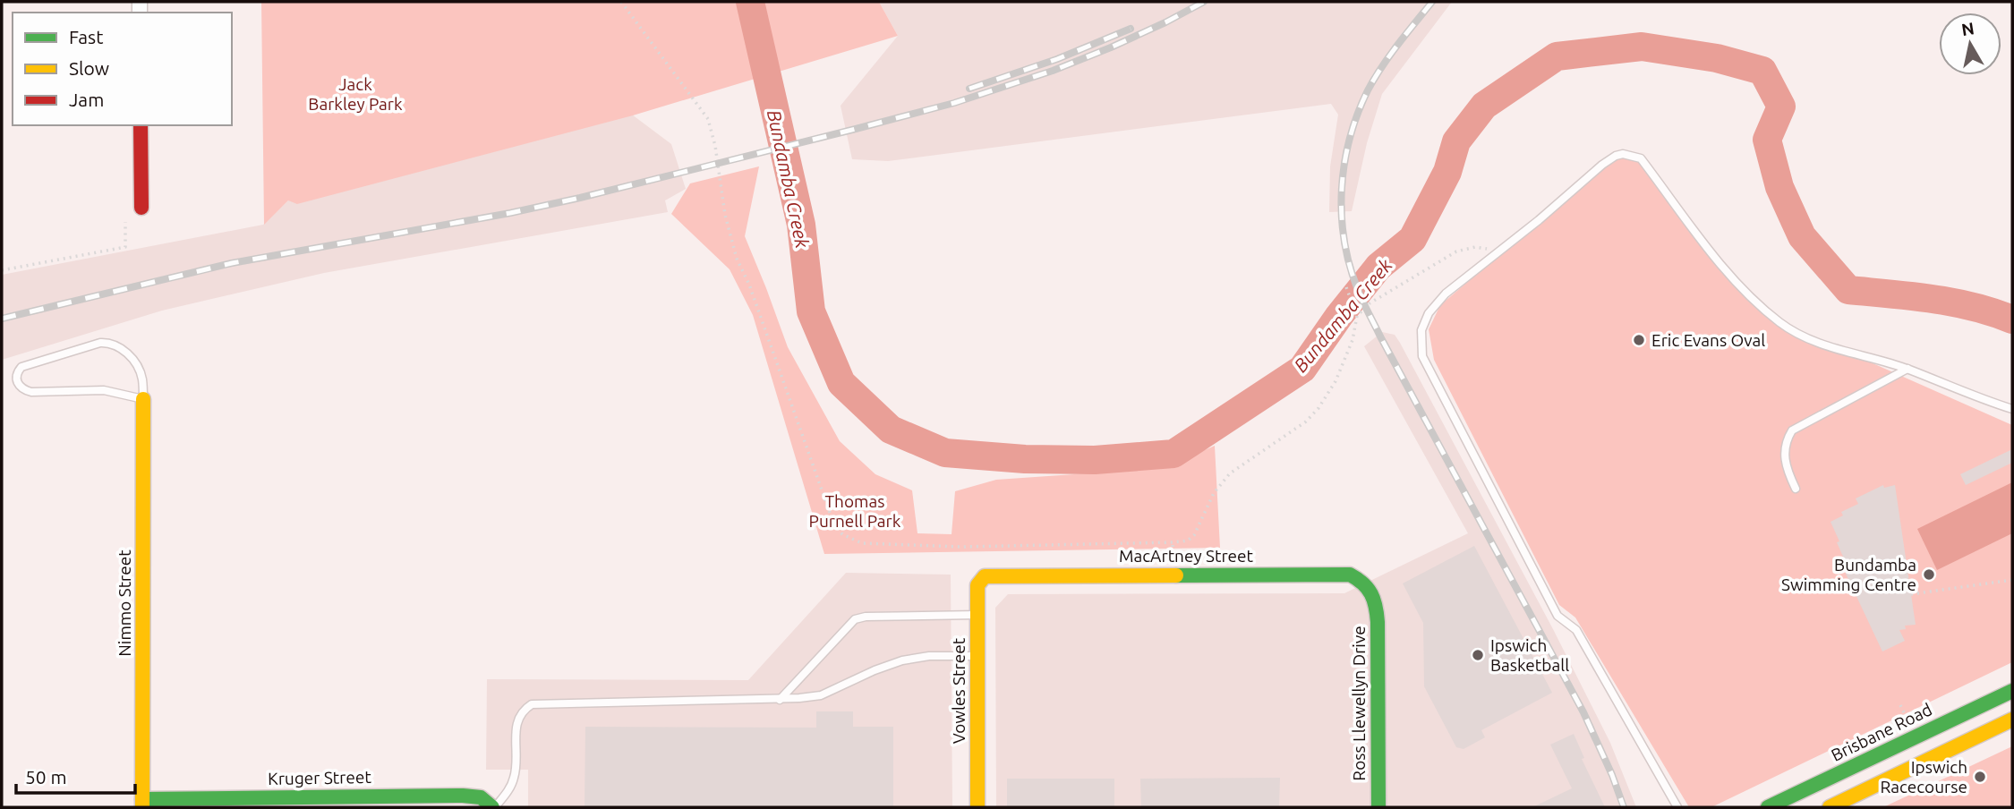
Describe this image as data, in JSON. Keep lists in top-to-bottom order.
{
  "streets": {
    "street": [
      "MacArtney Street",
      "Nimmo Street",
      "Vowles Street",
      "Ross Llewellyn Drive",
      "Brisbane Road",
      "Kruger Street"
    ]
  },
  "crossings": [
    ["MacArtney Street", "Vowles Street"],
    ["MacArtney Street", "Ross Llewellyn Drive"],
    ["Nimmo Street", "Kruger Street"]
  ],
  "water": ["Bundamba Creek"],
  "parks": ["Jack Barkley Park", "Thomas Purnell Park"],
  "places": [
    "Eric Evans Oval",
    "Bundamba Swimming Centre",
    "Ipswich Basketball",
    "Ipswich Racecourse"
  ],
  "legend": ["Fast", "Slow", "Jam"],
  "scale_bar": "50 m",
  "north": "top"
}
